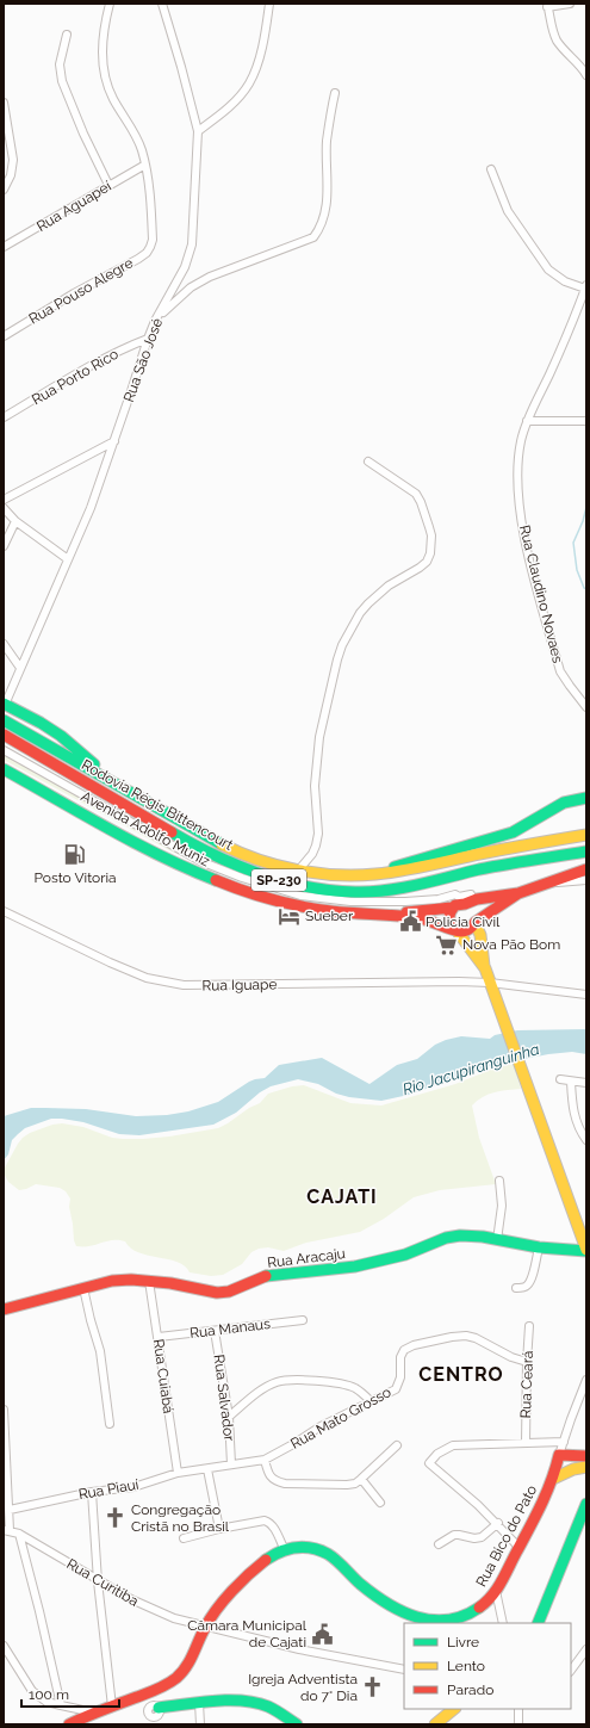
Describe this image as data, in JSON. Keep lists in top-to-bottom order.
{
  "streets": {
    "main road": [
      "Rodovia Régis Bittencourt",
      "Avenida Adolfo Muniz",
      "SP-230",
      "Rua Aracaju",
      "Rua Bico do Pato"
    ],
    "street": [
      "Rua Aguapeí",
      "Rua Pouso Alegre",
      "Rua São José",
      "Rua Porto Rico",
      "Rua Claudino Novaes",
      "Rua Iguape",
      "Rua Manaus",
      "Rua Cuiabá",
      "Rua Ceará",
      "Rua Salvador",
      "Rua Mato Grosso",
      "Rua Piauí",
      "Rua Curitiba"
    ]
  },
  "crossings": [
    ["Rua Aguapeí", "Rua Pouso Alegre"],
    ["Rua São José", "Rua Porto Rico"],
    ["Rua Aracaju", "Rua Cuiabá"],
    ["Rua Manaus", "Rua Cuiabá"],
    ["Rua Manaus", "Rua Salvador"],
    ["Rua Cuiabá", "Rua Piauí"],
    ["Rua Ceará", "Rua Mato Grosso"],
    ["Rua Salvador", "Rua Mato Grosso"],
    ["Rua Mato Grosso", "Rua Piauí"]
  ],
  "districts": ["CAJATI", "CENTRO"],
  "water": ["Rio Jacupiranguinha"],
  "places": {
    "fuel station": ["Posto Vitoria"],
    "hotel": ["Sueber"],
    "public building": ["Policia Civil", "Câmara Municipal de Cajati"],
    "supermarket": ["Nova Pão Bom"],
    "church": ["Congregação Cristã no Brasil", "Igreja Adventista do 7° Dia"]
  },
  "legend": ["Livre", "Lento", "Parado"],
  "scale_bar": "100 m"
}
